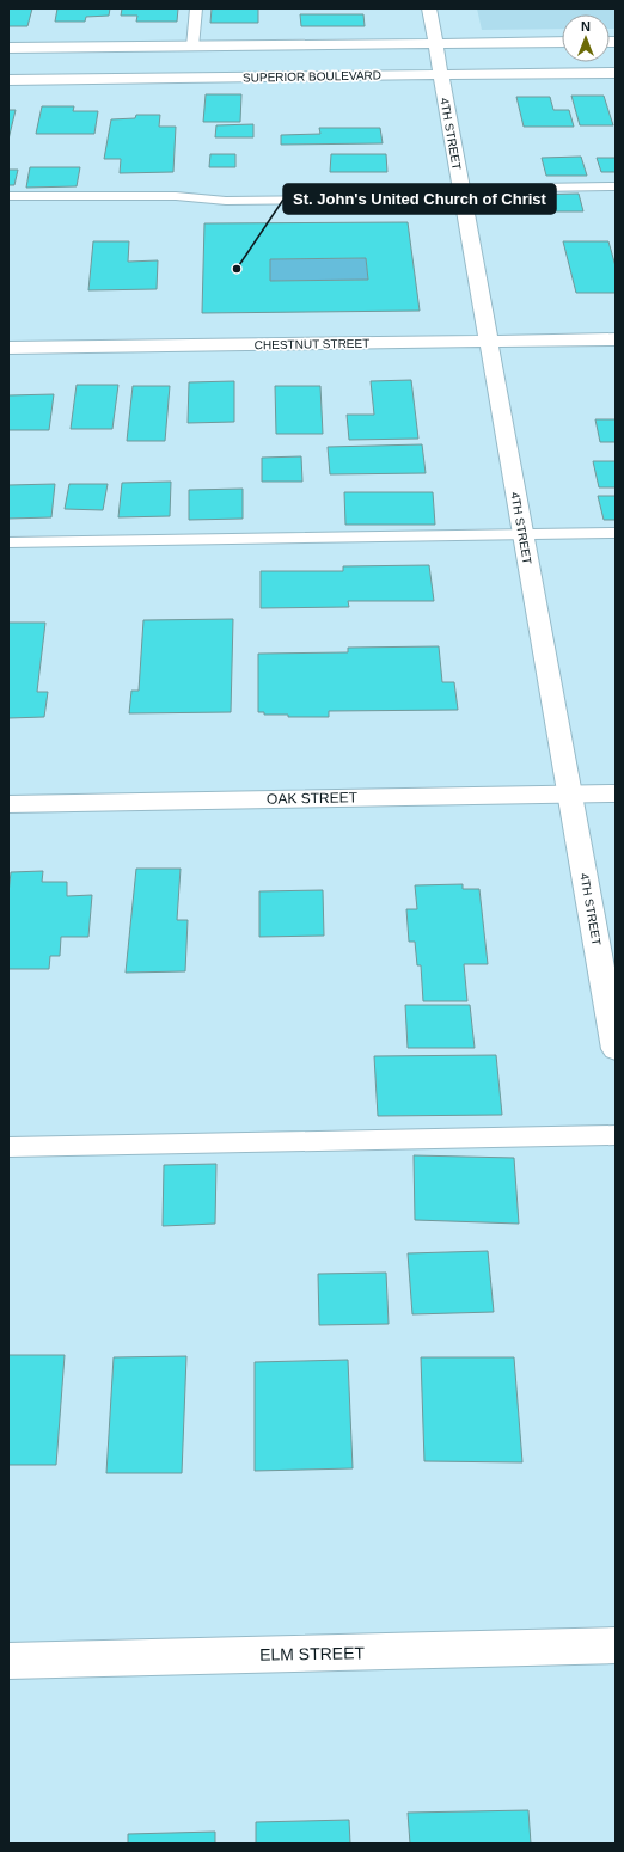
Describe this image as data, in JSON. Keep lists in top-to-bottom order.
{
  "streets": {
    "street": [
      "SUPERIOR BOULEVARD",
      "4TH STREET",
      "CHESTNUT STREET",
      "OAK STREET",
      "ELM STREET"
    ]
  },
  "crossings": [
    ["SUPERIOR BOULEVARD", "4TH STREET"],
    ["4TH STREET", "CHESTNUT STREET"],
    ["4TH STREET", "OAK STREET"]
  ],
  "places": ["St. John's United Church of Christ"],
  "north": "top"
}
